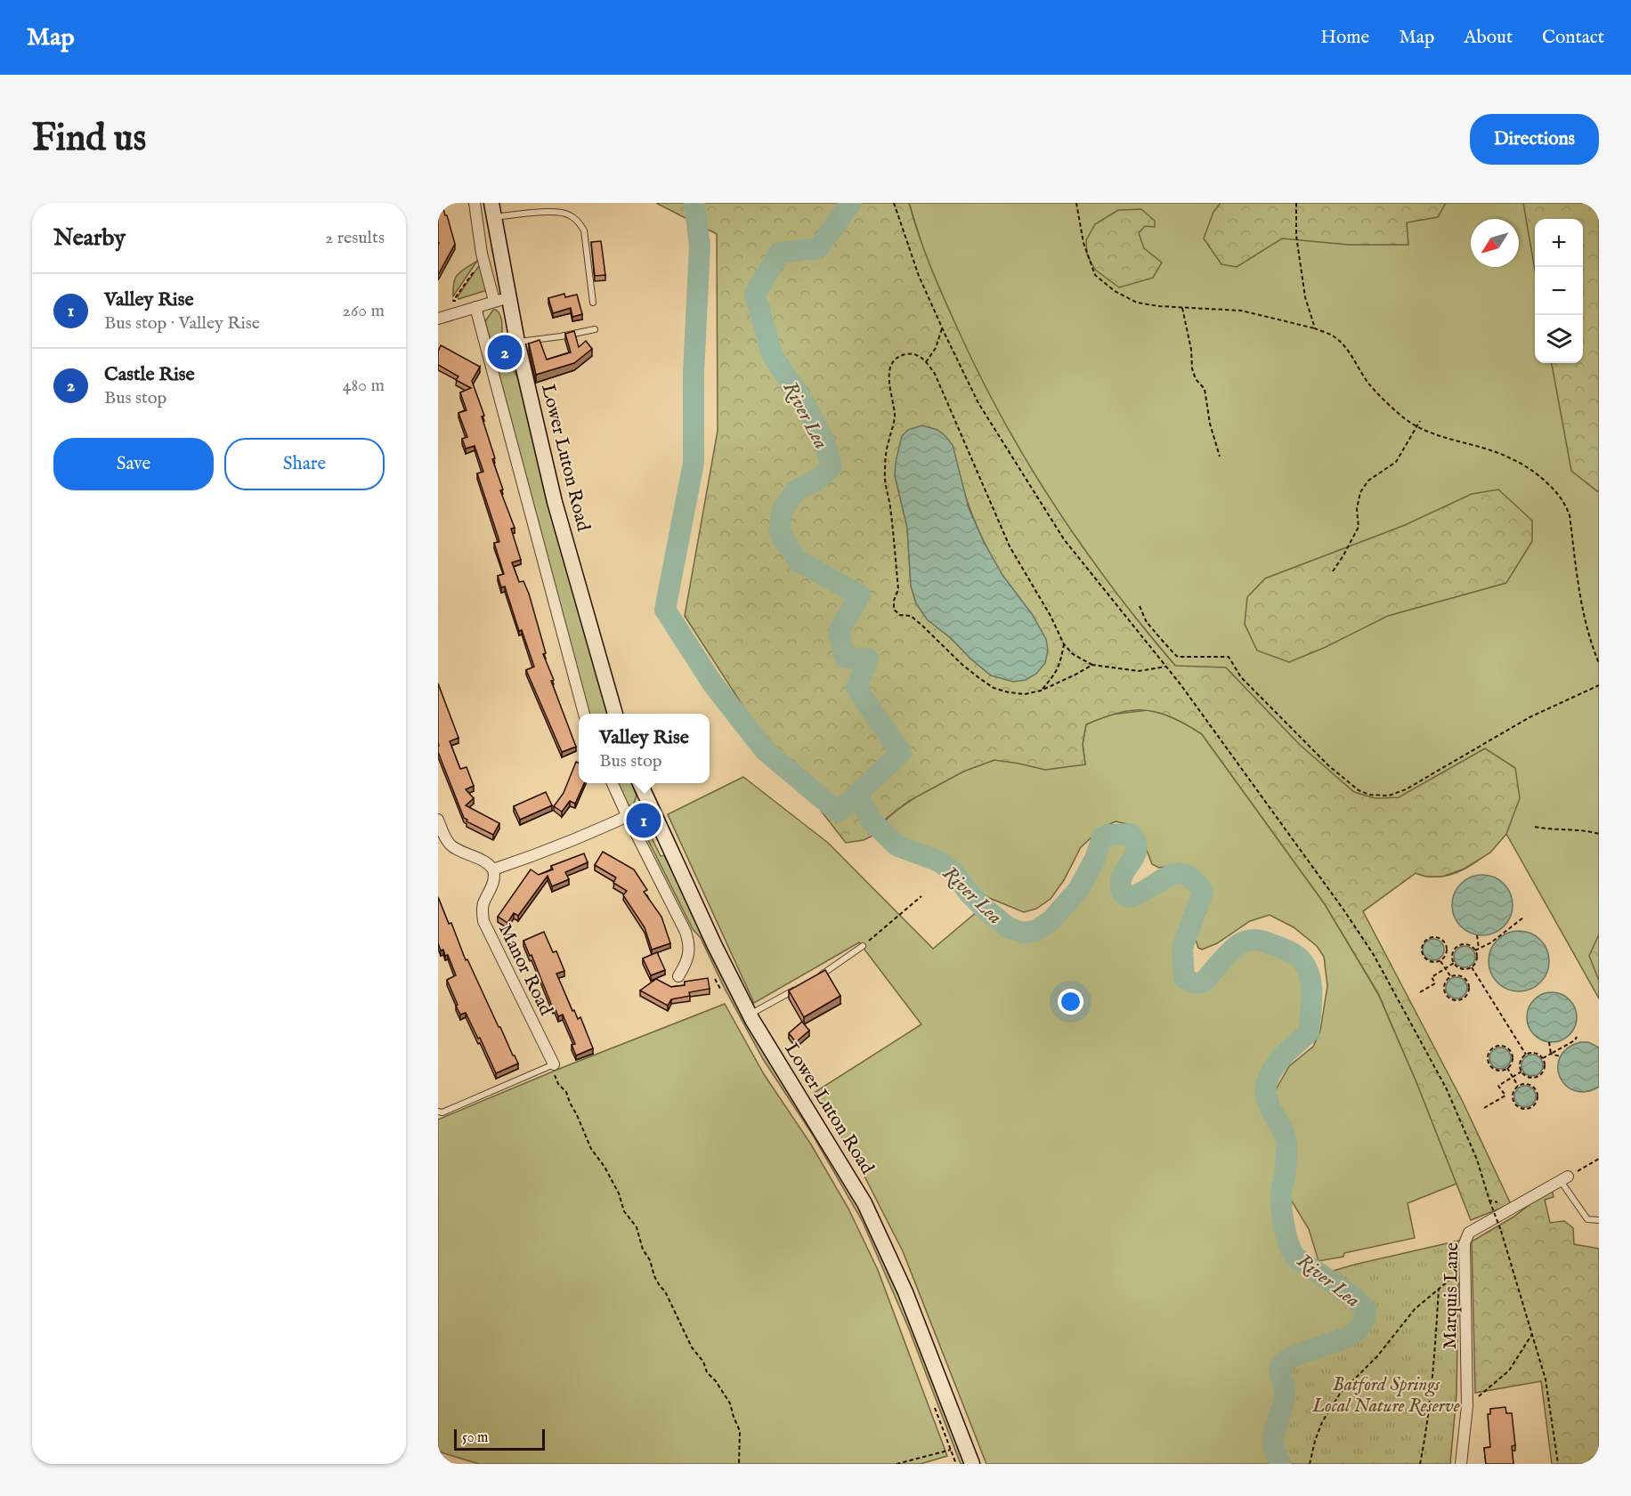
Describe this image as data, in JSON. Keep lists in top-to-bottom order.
{
  "streets": {
    "main road": ["Lower Luton Road"],
    "street": ["Manor Road", "Marquis Lane"]
  },
  "water": ["River Lea"],
  "parks": ["Batford Springs Local Nature Reserve"],
  "scale_bar": "50 m",
  "north": "bottom left",
  "page": {
    "header": "Map",
    "nav": [
      "Home",
      "Map",
      "About",
      "Contact"
    ],
    "buttons": [
      "Directions",
      ["Save", "Share"]
    ],
    "title": "Find us",
    "heading": ["Nearby", "2 results"],
    "map_buttons": ["+", "−"],
    "list": [
      {
        "mark": "1",
        "name": "Valley Rise",
        "note": "Bus stop · Valley Rise",
        "value": "260 m"
      },
      {
        "mark": "2",
        "name": "Castle Rise",
        "note": "Bus stop",
        "value": "480 m"
      }
    ],
    "pins": ["2", "1"],
    "popup": ["Valley Rise", "Bus stop"],
    "scale": "50 m"
  }
}
